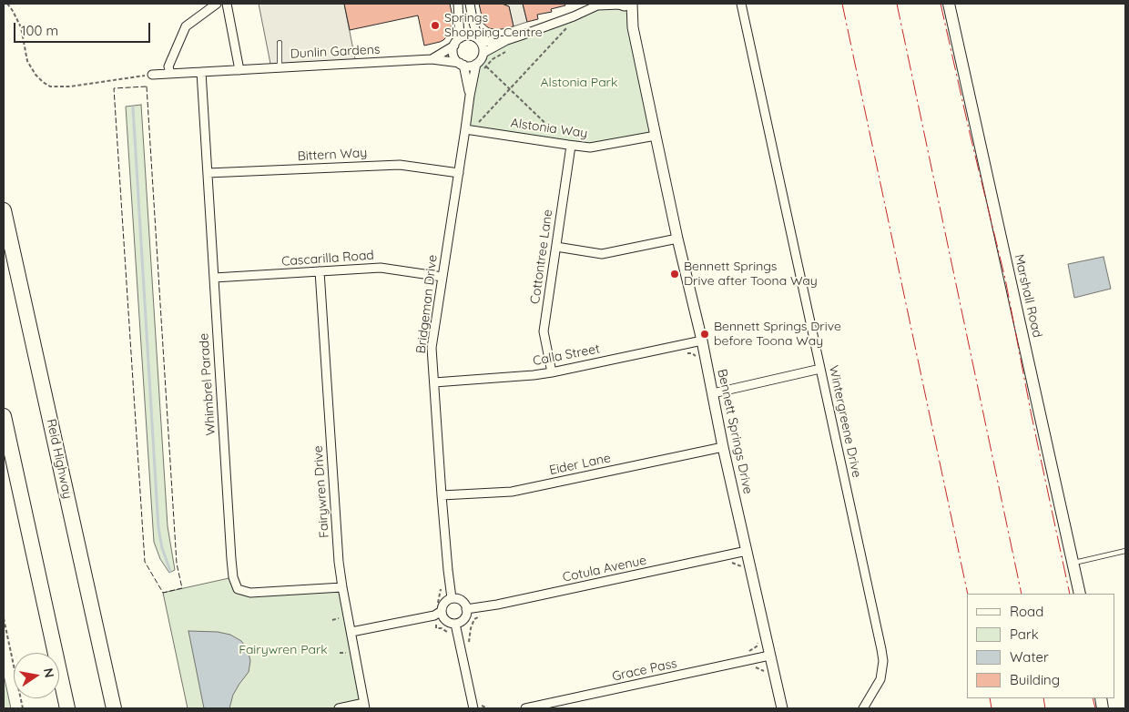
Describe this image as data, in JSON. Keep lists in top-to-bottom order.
{
  "streets": {
    "highway": ["Reid Highway"],
    "main road": ["Marshall Road"],
    "street": [
      "Dunlin Gardens",
      "Alstonia Way",
      "Bittern Way",
      "Cottontree Lane",
      "Cascarilla Road",
      "Bridgeman Drive",
      "Calla Street",
      "Whimbrel Parade",
      "Wintergreene Drive",
      "Bennett Springs Drive",
      "Eider Lane",
      "Fairywren Drive",
      "Cotula Avenue",
      "Grace Pass"
    ]
  },
  "crossings": [
    ["Dunlin Gardens", "Bridgeman Drive"],
    ["Dunlin Gardens", "Whimbrel Parade"],
    ["Alstonia Way", "Cottontree Lane"],
    ["Alstonia Way", "Bridgeman Drive"],
    ["Alstonia Way", "Bennett Springs Drive"],
    ["Bittern Way", "Bridgeman Drive"],
    ["Bittern Way", "Whimbrel Parade"],
    ["Cottontree Lane", "Calla Street"],
    ["Cascarilla Road", "Bridgeman Drive"],
    ["Cascarilla Road", "Whimbrel Parade"],
    ["Cascarilla Road", "Fairywren Drive"],
    ["Bridgeman Drive", "Calla Street"],
    ["Bridgeman Drive", "Eider Lane"],
    ["Bridgeman Drive", "Cotula Avenue"],
    ["Calla Street", "Bennett Springs Drive"],
    ["Whimbrel Parade", "Fairywren Drive"],
    ["Bennett Springs Drive", "Eider Lane"],
    ["Bennett Springs Drive", "Cotula Avenue"],
    ["Bennett Springs Drive", "Grace Pass"]
  ],
  "parks": ["Alstonia Park", "Fairywren Park"],
  "places": ["Springs Shopping Centre", "Bennett Springs Drive after Toona Way", "Bennett Springs Drive before Toona Way"],
  "legend": [
    "Road",
    "Park",
    "Water",
    "Building"
  ],
  "scale_bar": "100 m",
  "north": "right"
}
